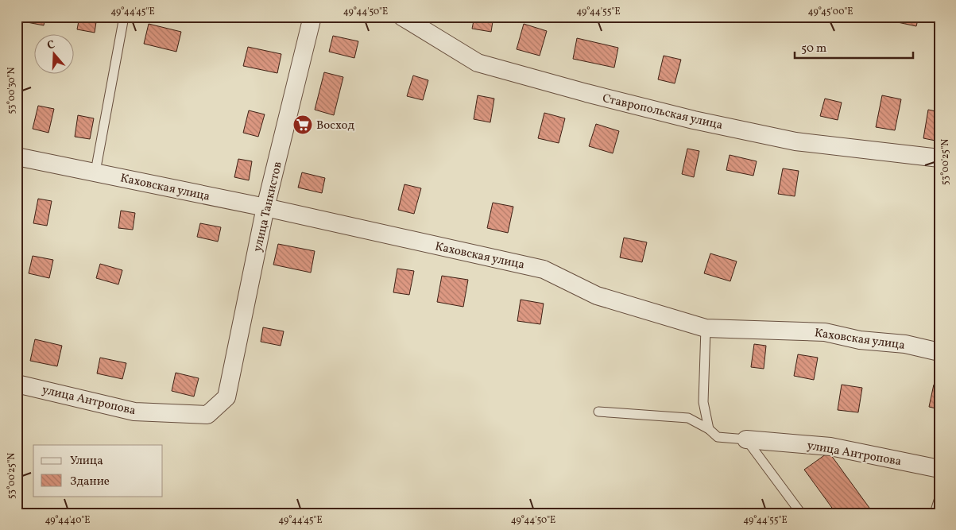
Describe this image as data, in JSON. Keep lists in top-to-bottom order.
{
  "streets": {
    "street": [
      "Ставропольская улица",
      "Каховская улица",
      "улица Танкистов",
      "улица Антропова"
    ]
  },
  "crossings": [
    ["Каховская улица", "улица Танкистов"],
    ["улица Танкистов", "улица Антропова"]
  ],
  "places": {
    "supermarket": ["Восход"]
  },
  "legend": ["Улица", "Здание"],
  "scale_bar": "50 m",
  "north": "top",
  "coordinates": [
    "49°44'45\"E",
    "49°44'50\"E",
    "49°44'55\"E",
    "49°45'00\"E",
    "53°00'30\"N",
    "53°00'25\"N",
    "49°44'40\"E"
  ]
}
